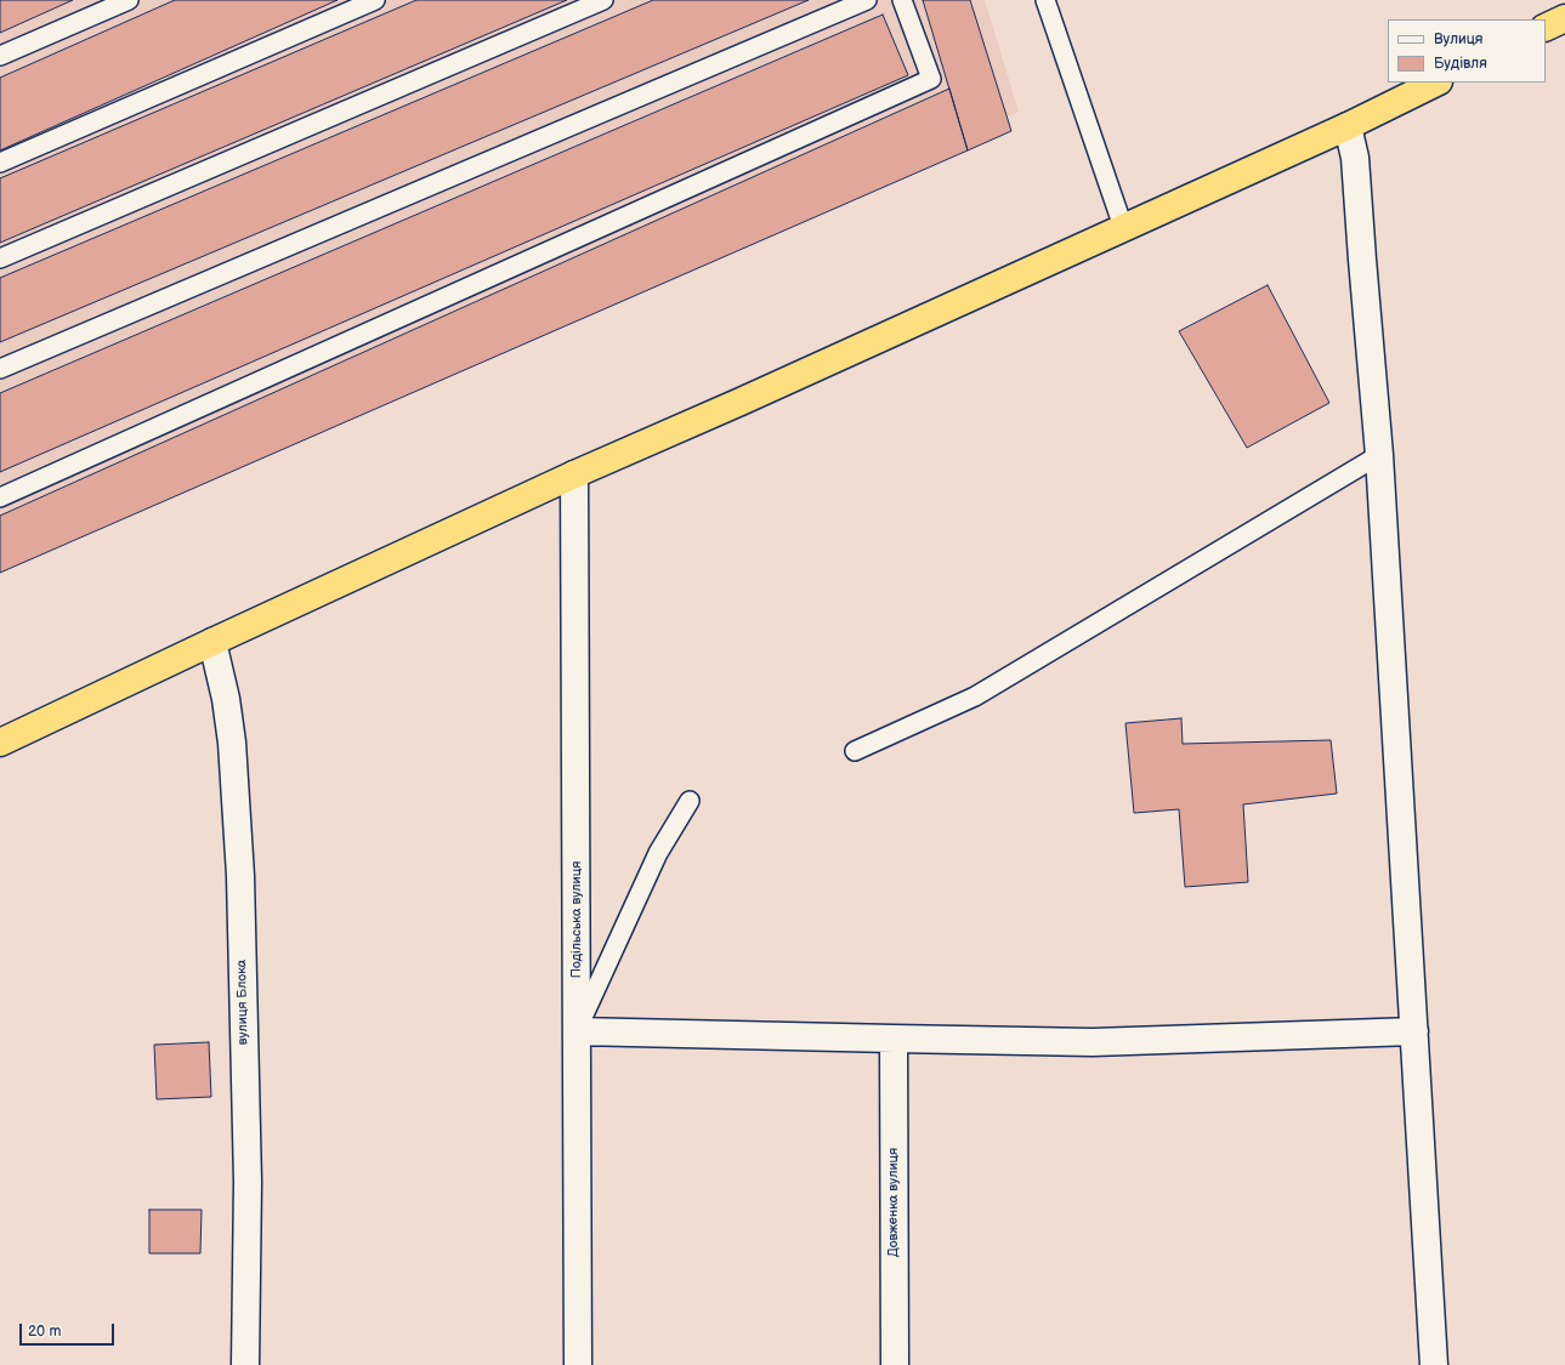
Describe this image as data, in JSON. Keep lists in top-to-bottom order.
{
  "streets": {
    "street": ["Подільська вулиця", "вулиця Блока", "Довженка вулиця"]
  },
  "legend": ["Вулиця", "Будівля"],
  "scale_bar": "20 m"
}
